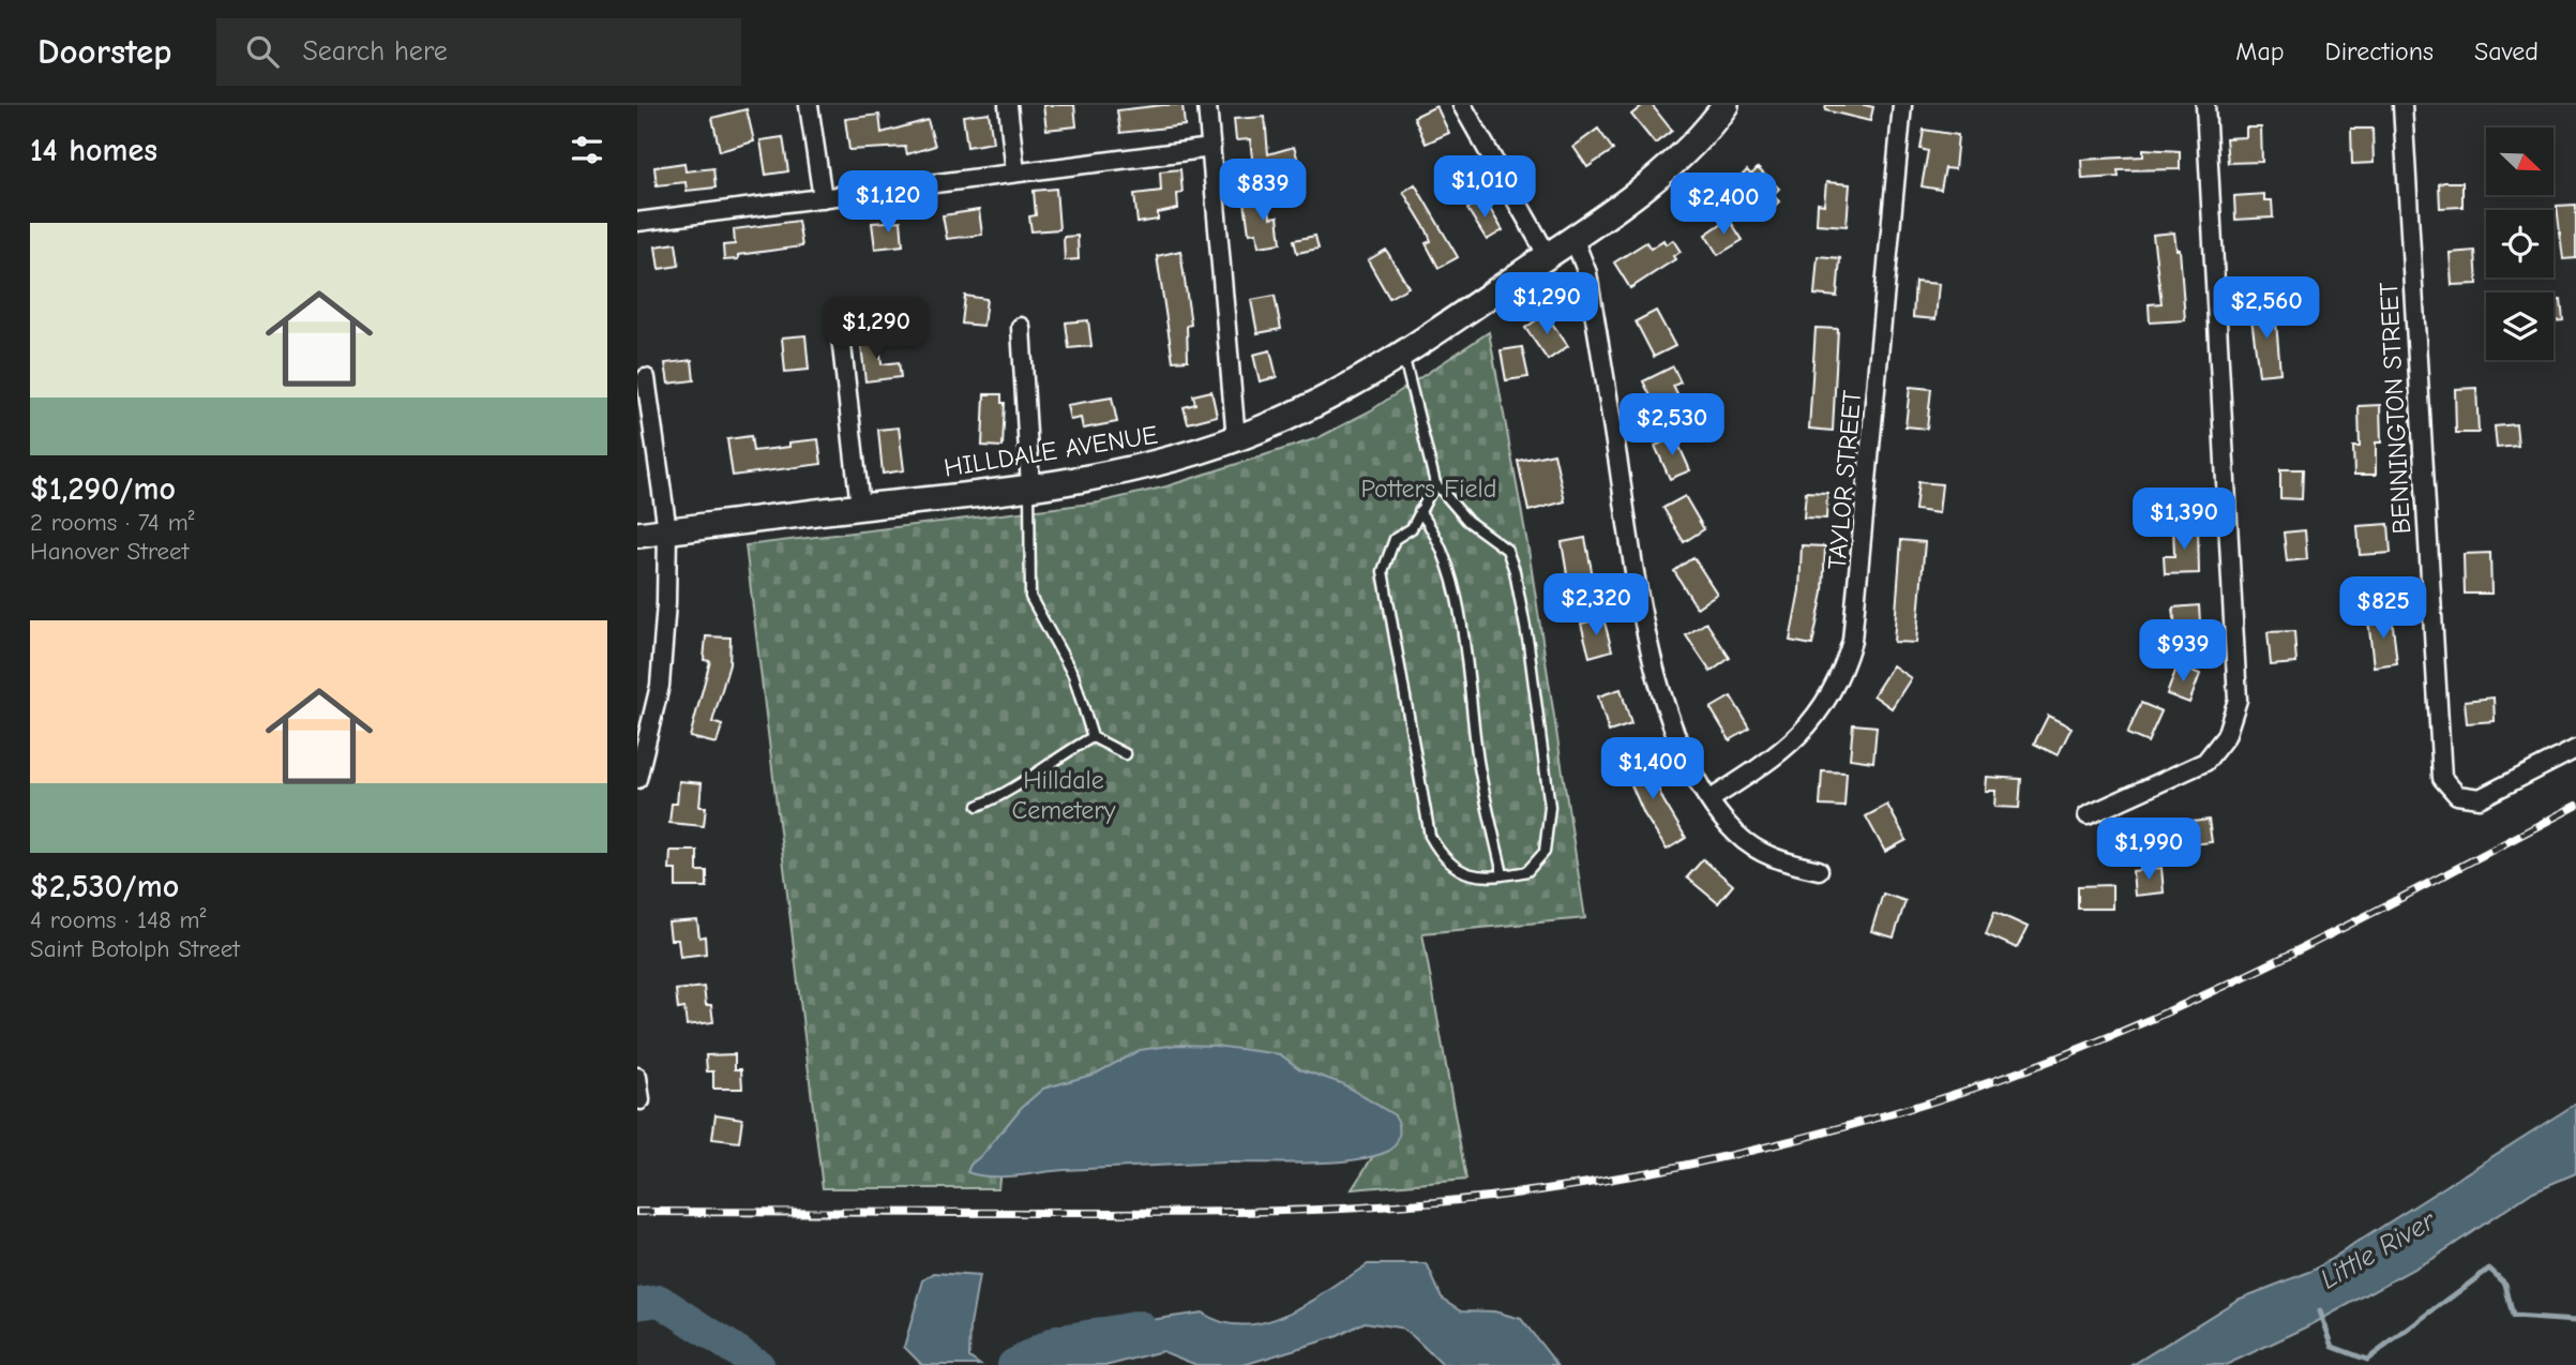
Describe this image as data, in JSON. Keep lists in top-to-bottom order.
{
  "streets": {
    "main road": ["HILLDALE AVENUE"],
    "street": ["BENNINGTON STREET", "TAYLOR STREET"]
  },
  "water": ["Little River"],
  "parks": ["Potters Field", "Hilldale Cemetery"],
  "north": "bottom right",
  "page": {
    "header": "Doorstep",
    "search": "Search here",
    "nav": ["Map", "Directions", "Saved"],
    "heading": "14 homes",
    "price": [
      "$1,010",
      "$839",
      "$1,120",
      "$2,400",
      "$1,290",
      "$2,560",
      "$1,290",
      "$2,530",
      "$1,390",
      "$2,320",
      "$825",
      "$939",
      "$1,400",
      "$1,990"
    ],
    "list": [
      {
        "name": "$1,290/mo",
        "note": "2 rooms · 74 m² · Hanover Street"
      },
      {
        "name": "$2,530/mo",
        "note": "4 rooms · 148 m² · Saint Botolph Street"
      }
    ]
  }
}
